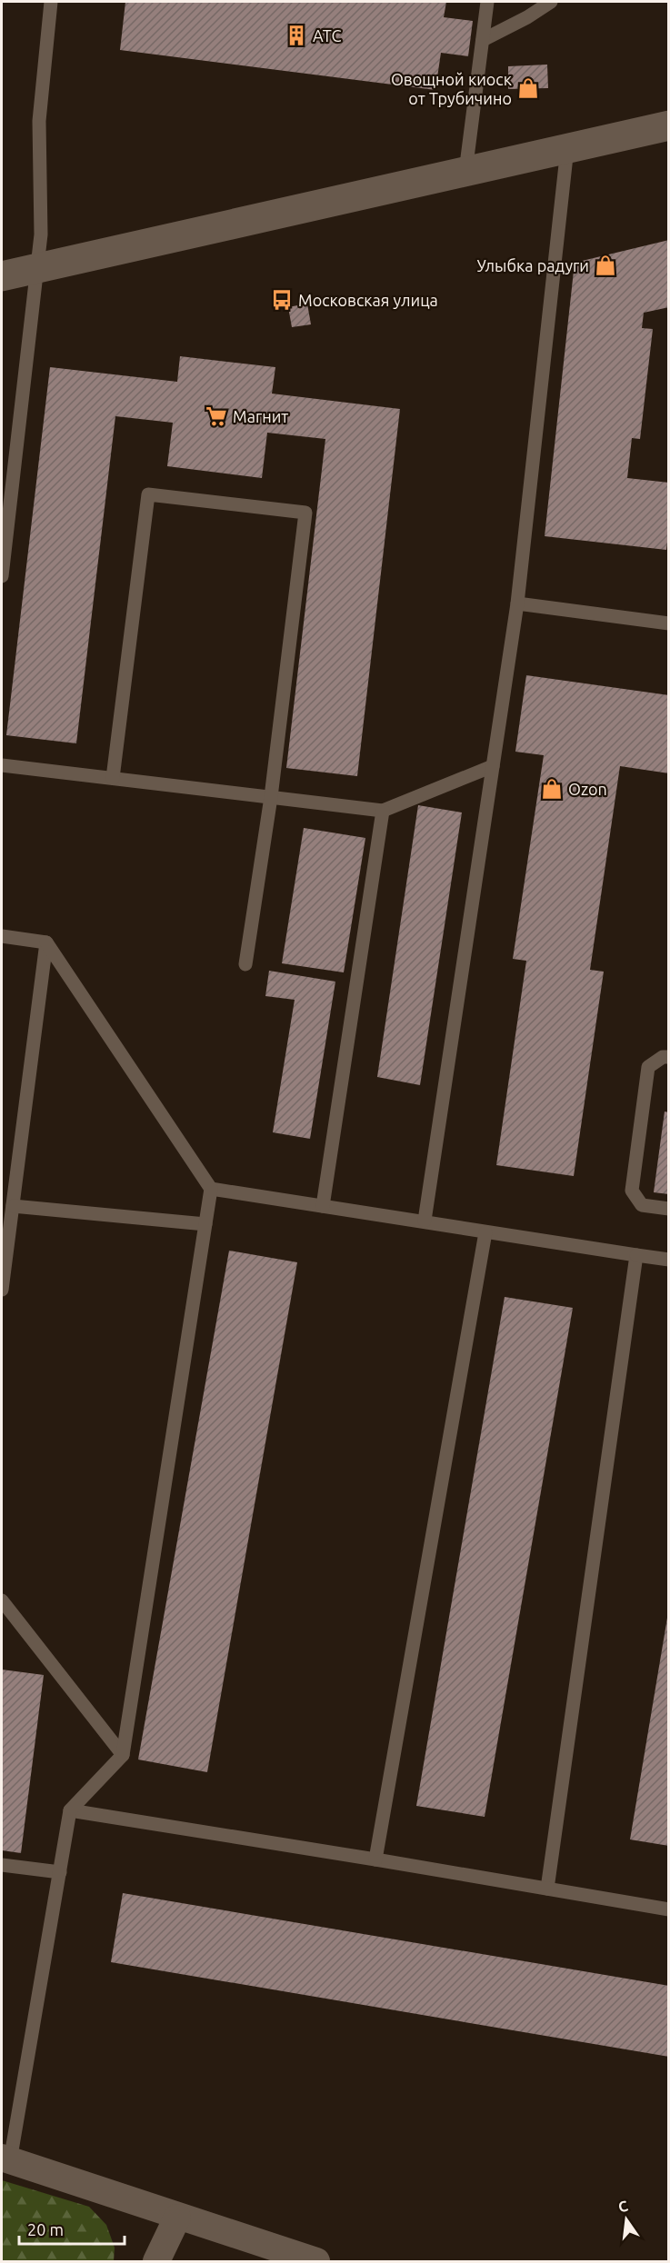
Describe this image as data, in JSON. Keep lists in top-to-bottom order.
{
  "places": {
    "building": ["АТС"],
    "shop": ["Овощной киоск от Трубичино", "Улыбка радуги", "Ozon"],
    "bus stop": ["Московская улица"],
    "supermarket": ["Магнит"]
  },
  "scale_bar": "20 m",
  "north": "top"
}
